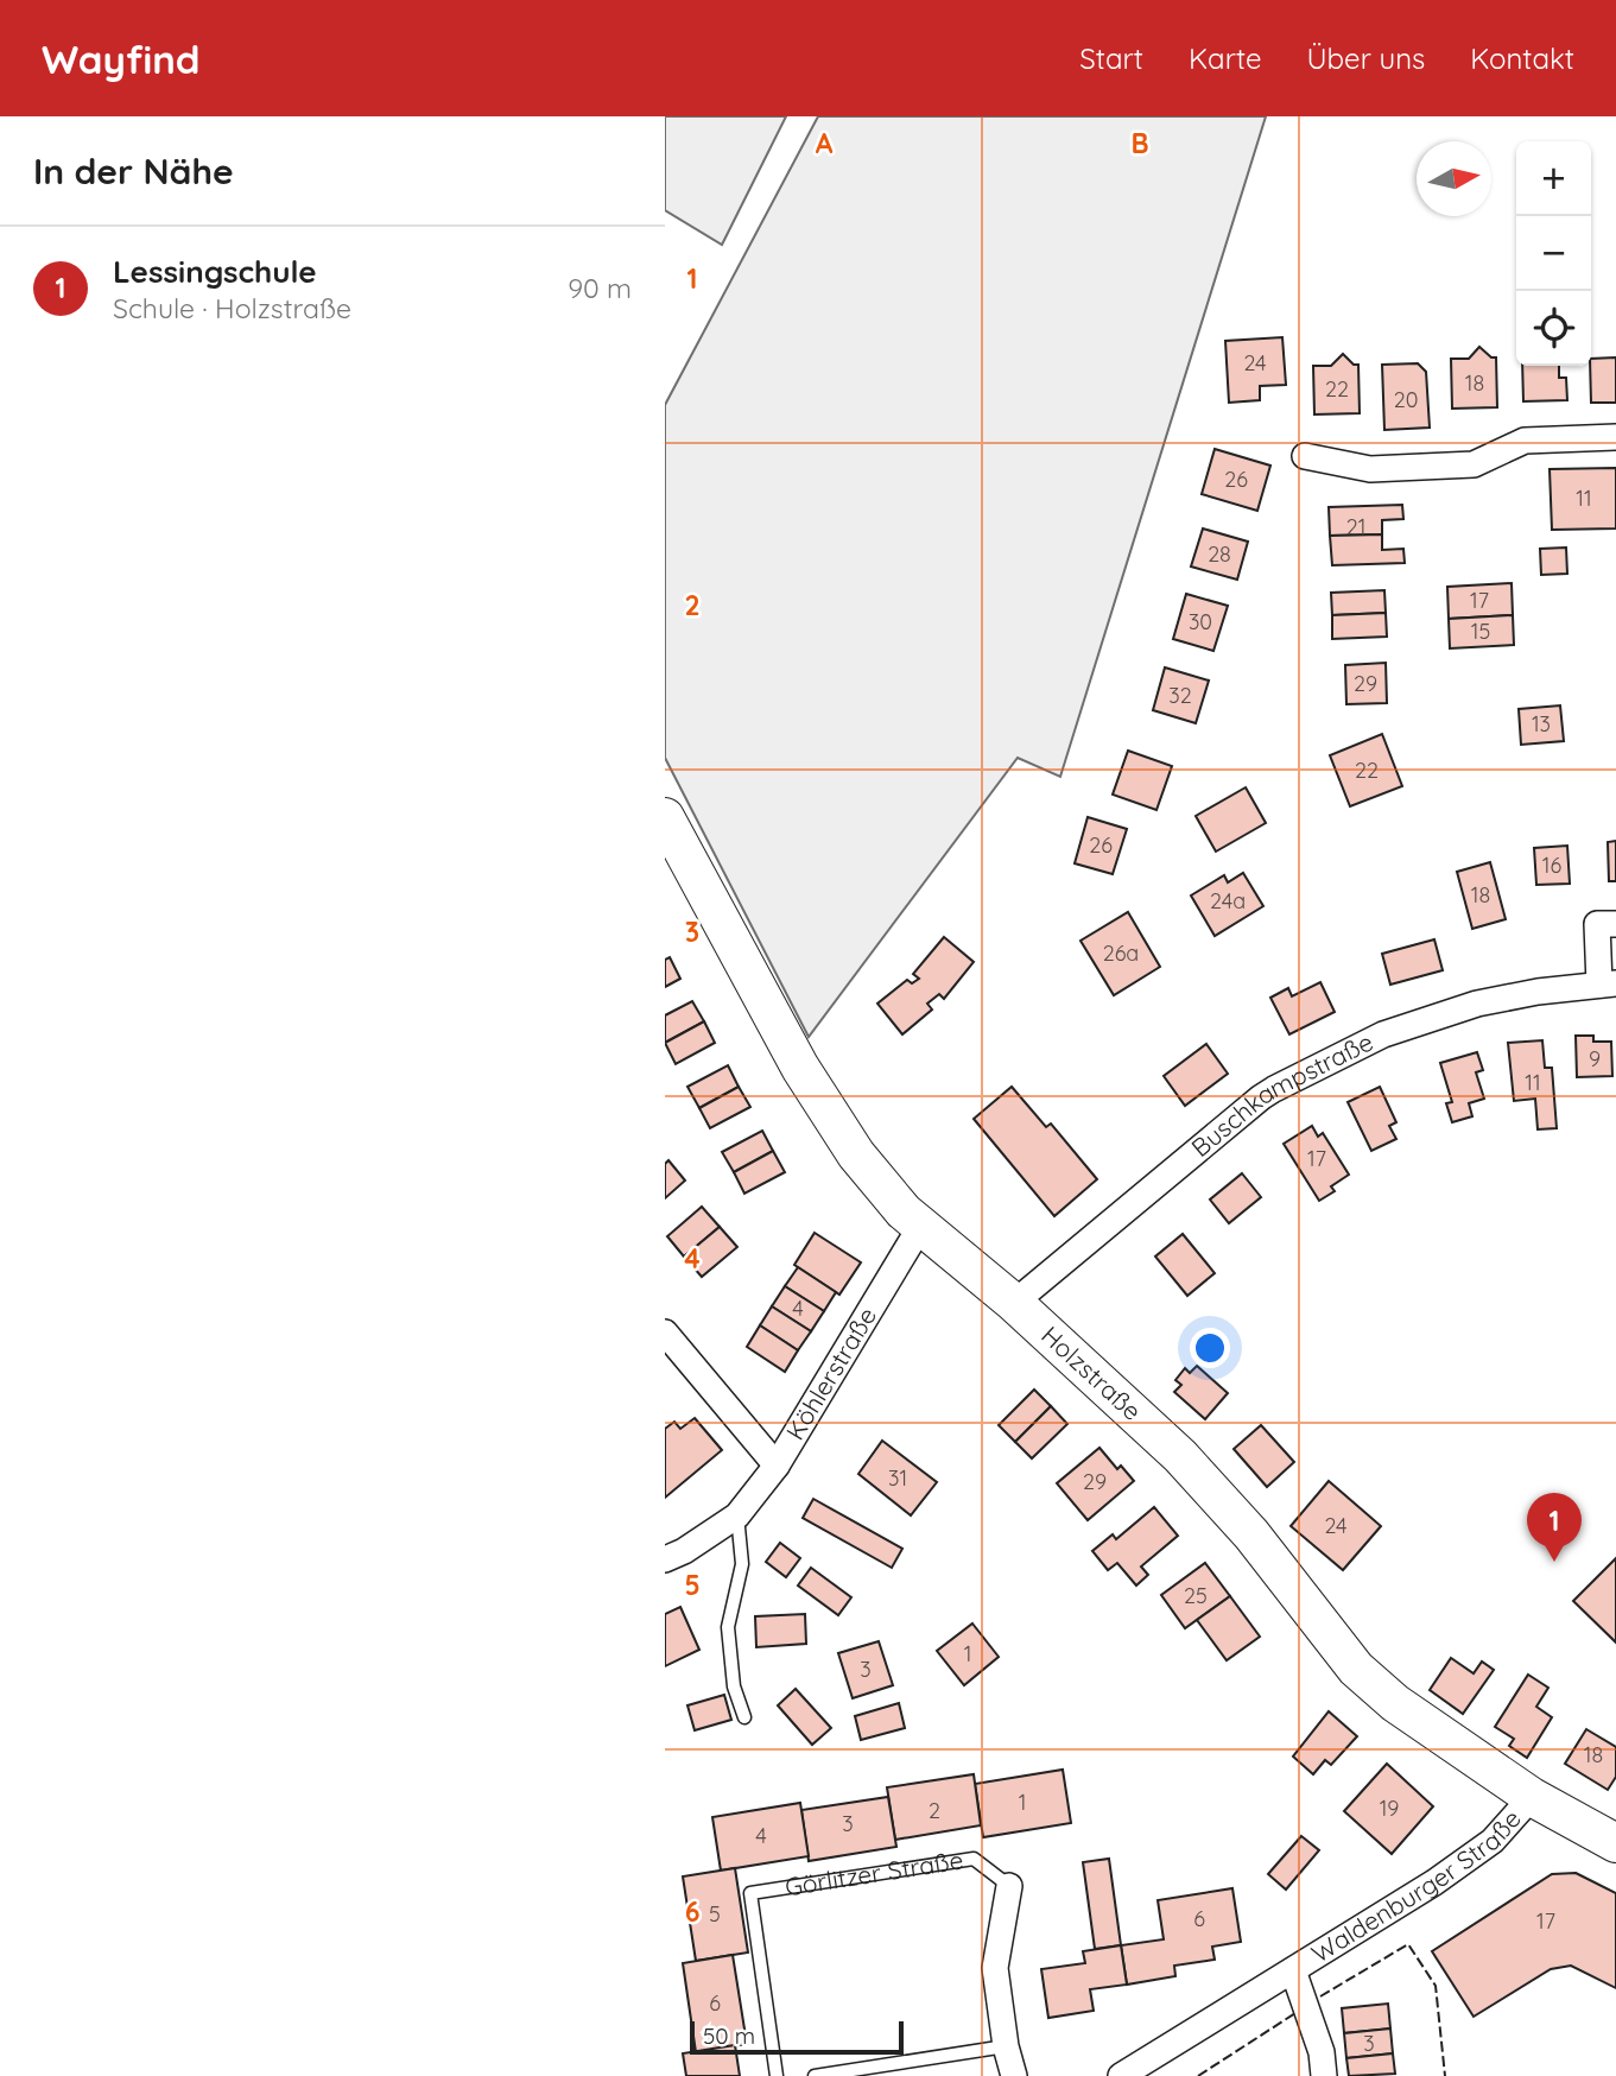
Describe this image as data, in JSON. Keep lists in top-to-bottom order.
{
  "streets": {
    "street": [
      "Buschkampstraße",
      "Köhlerstraße",
      "Holzstraße",
      "Görlitzer Straße",
      "Waldenburger Straße"
    ]
  },
  "crossings": [
    ["Buschkampstraße", "Holzstraße"],
    ["Köhlerstraße", "Holzstraße"],
    ["Holzstraße", "Waldenburger Straße"]
  ],
  "house_numbers": [
    "24",
    "18",
    "22",
    "20",
    "26",
    "11",
    "21",
    "28",
    "17",
    "30",
    "15",
    "29",
    "32",
    "13",
    "22",
    "26",
    "16",
    "18",
    "24a",
    "26a",
    "9",
    "11",
    "17",
    "4",
    "31",
    "29",
    "24",
    "25",
    "1",
    "3",
    "18",
    "1",
    "19",
    "2",
    "3",
    "4",
    "5",
    "6",
    "17",
    "6",
    "3"
  ],
  "scale_bar": "50 m",
  "north": "right",
  "page": {
    "header": "Wayfind",
    "nav": [
      "Start",
      "Karte",
      "Über uns",
      "Kontakt"
    ],
    "heading": "In der Nähe",
    "map_buttons": ["+", "−"],
    "list": [
      {
        "mark": "1",
        "name": "Lessingschule",
        "note": "Schule · Holzstraße",
        "value": "90 m"
      }
    ],
    "pins": "1",
    "scale": "50 m"
  },
  "grid": {
    "columns": ["A", "B"],
    "rows": [
      "1",
      "2",
      "3",
      "4",
      "5",
      "6"
    ]
  }
}
